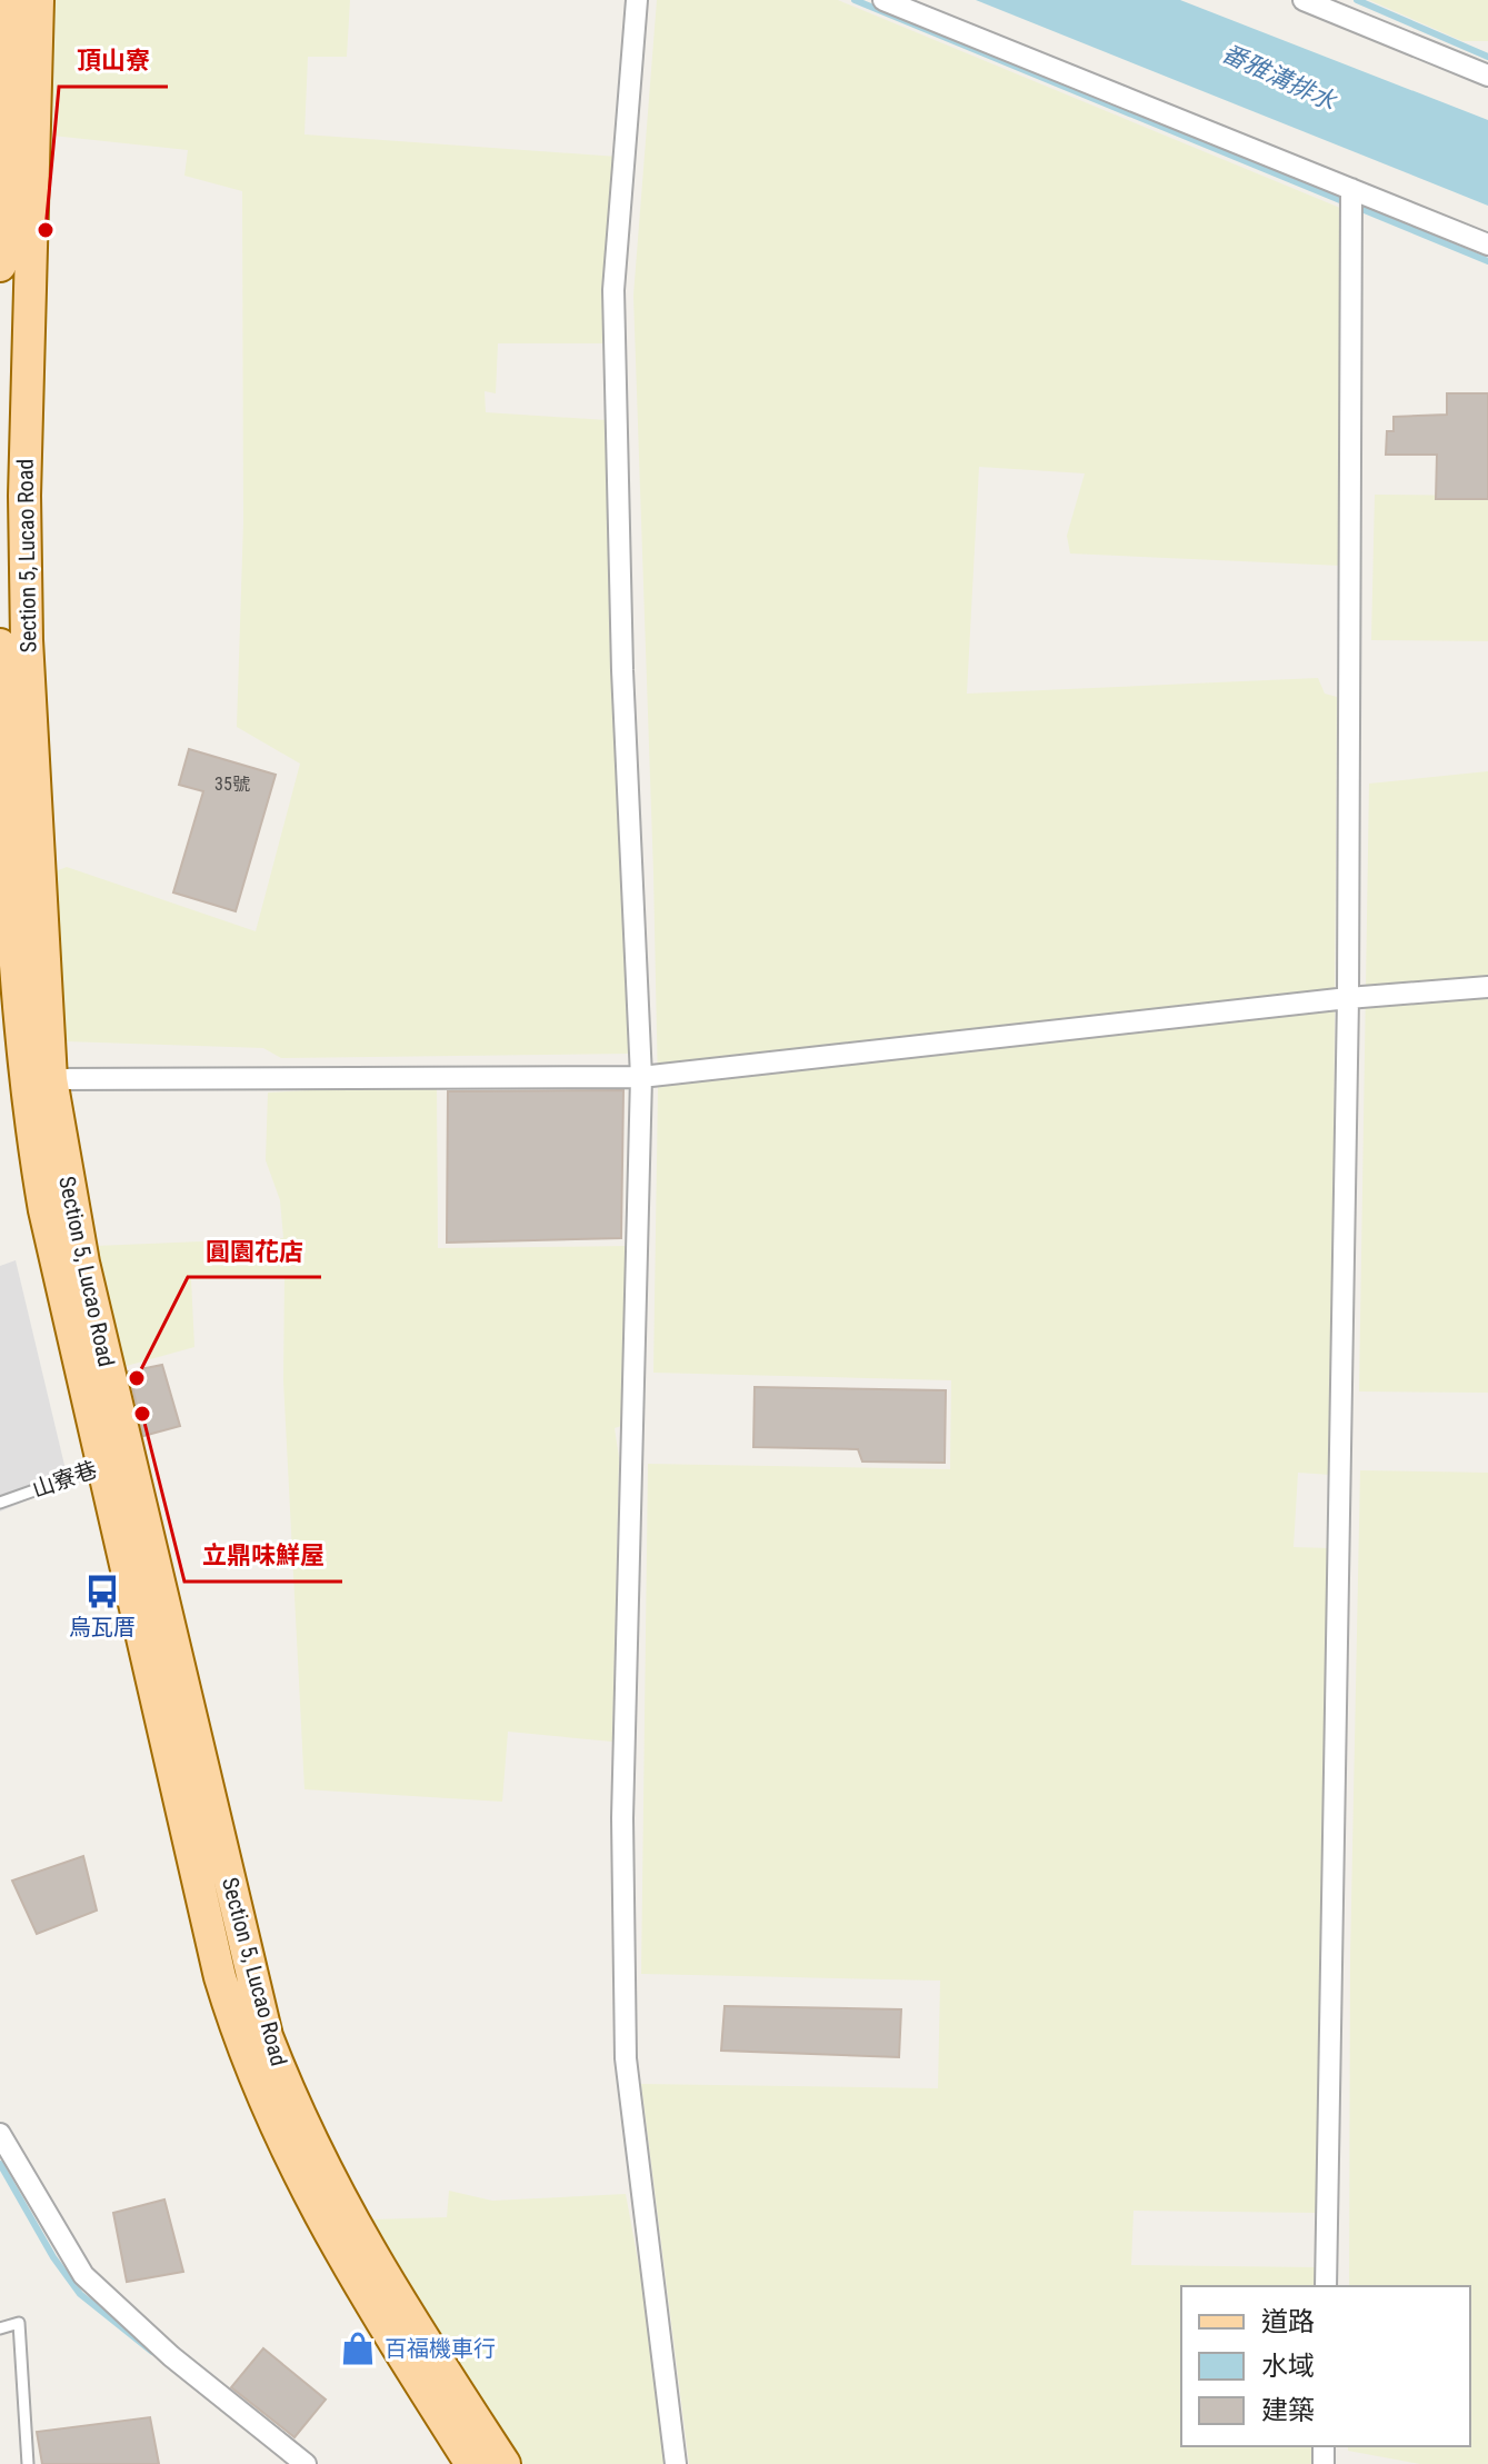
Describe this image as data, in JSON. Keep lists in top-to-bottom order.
{
  "streets": {
    "main road": ["Section 5, Lucao Road"],
    "lane": ["山寮巷"]
  },
  "crossings": [
    ["Section 5, Lucao Road", "山寮巷"]
  ],
  "water": ["番雅溝排水"],
  "places": {
    "other": ["頂山寮", "圓園花店", "立鼎味鮮屋"],
    "bus stop": ["烏瓦厝"],
    "shop": ["百福機車行"]
  },
  "house_numbers": ["35號"],
  "legend": ["道路", "水域", "建築"]
}
